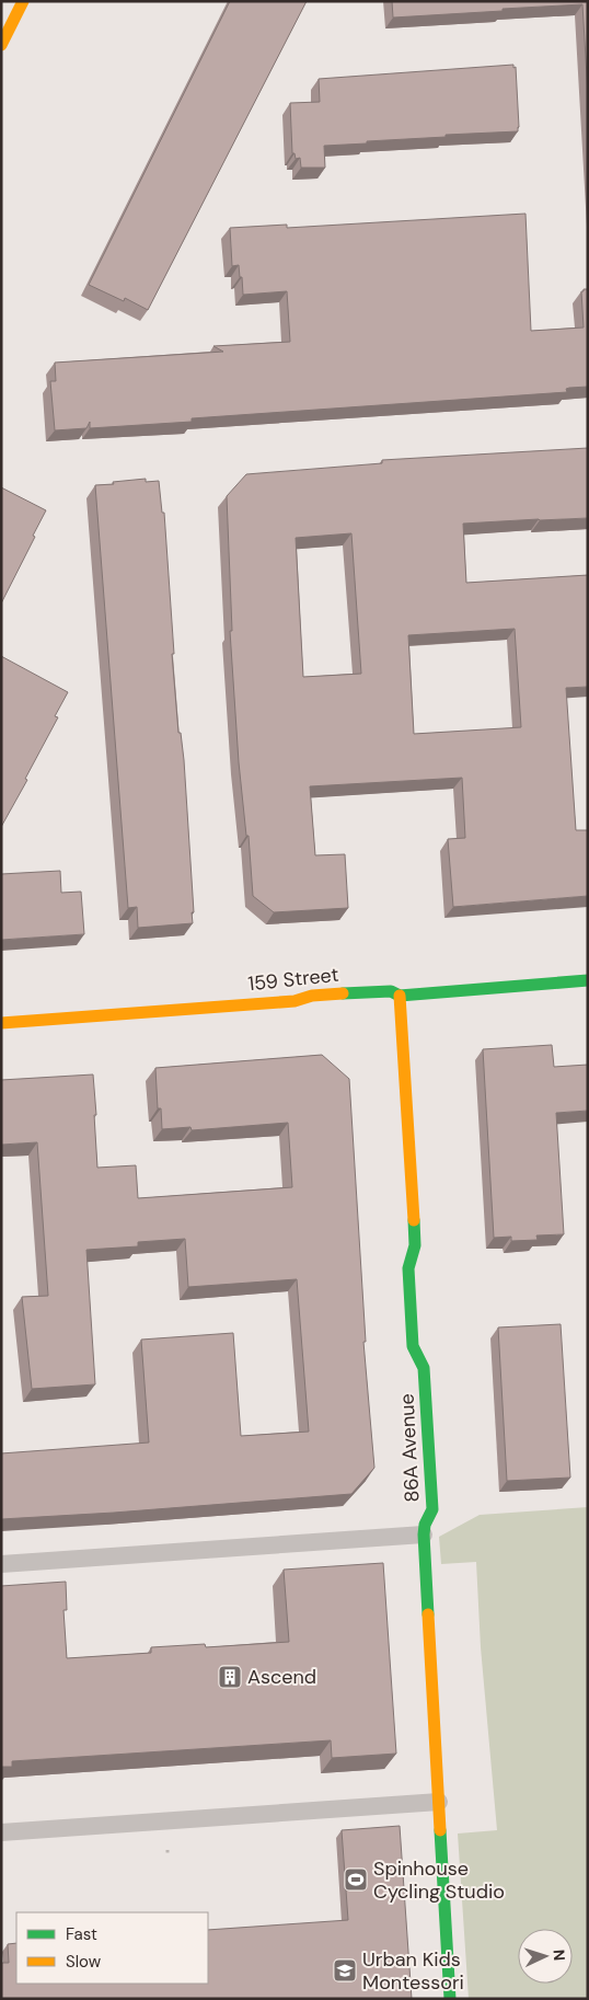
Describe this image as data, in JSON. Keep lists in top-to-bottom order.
{
  "streets": {
    "street": ["159 Street", "86A Avenue"]
  },
  "crossings": [
    ["159 Street", "86A Avenue"]
  ],
  "places": {
    "building": ["Ascend"],
    "sports": ["Spinhouse Cycling Studio"],
    "school or university": ["Urban Kids Montessori"]
  },
  "legend": ["Fast", "Slow"],
  "north": "right"
}
